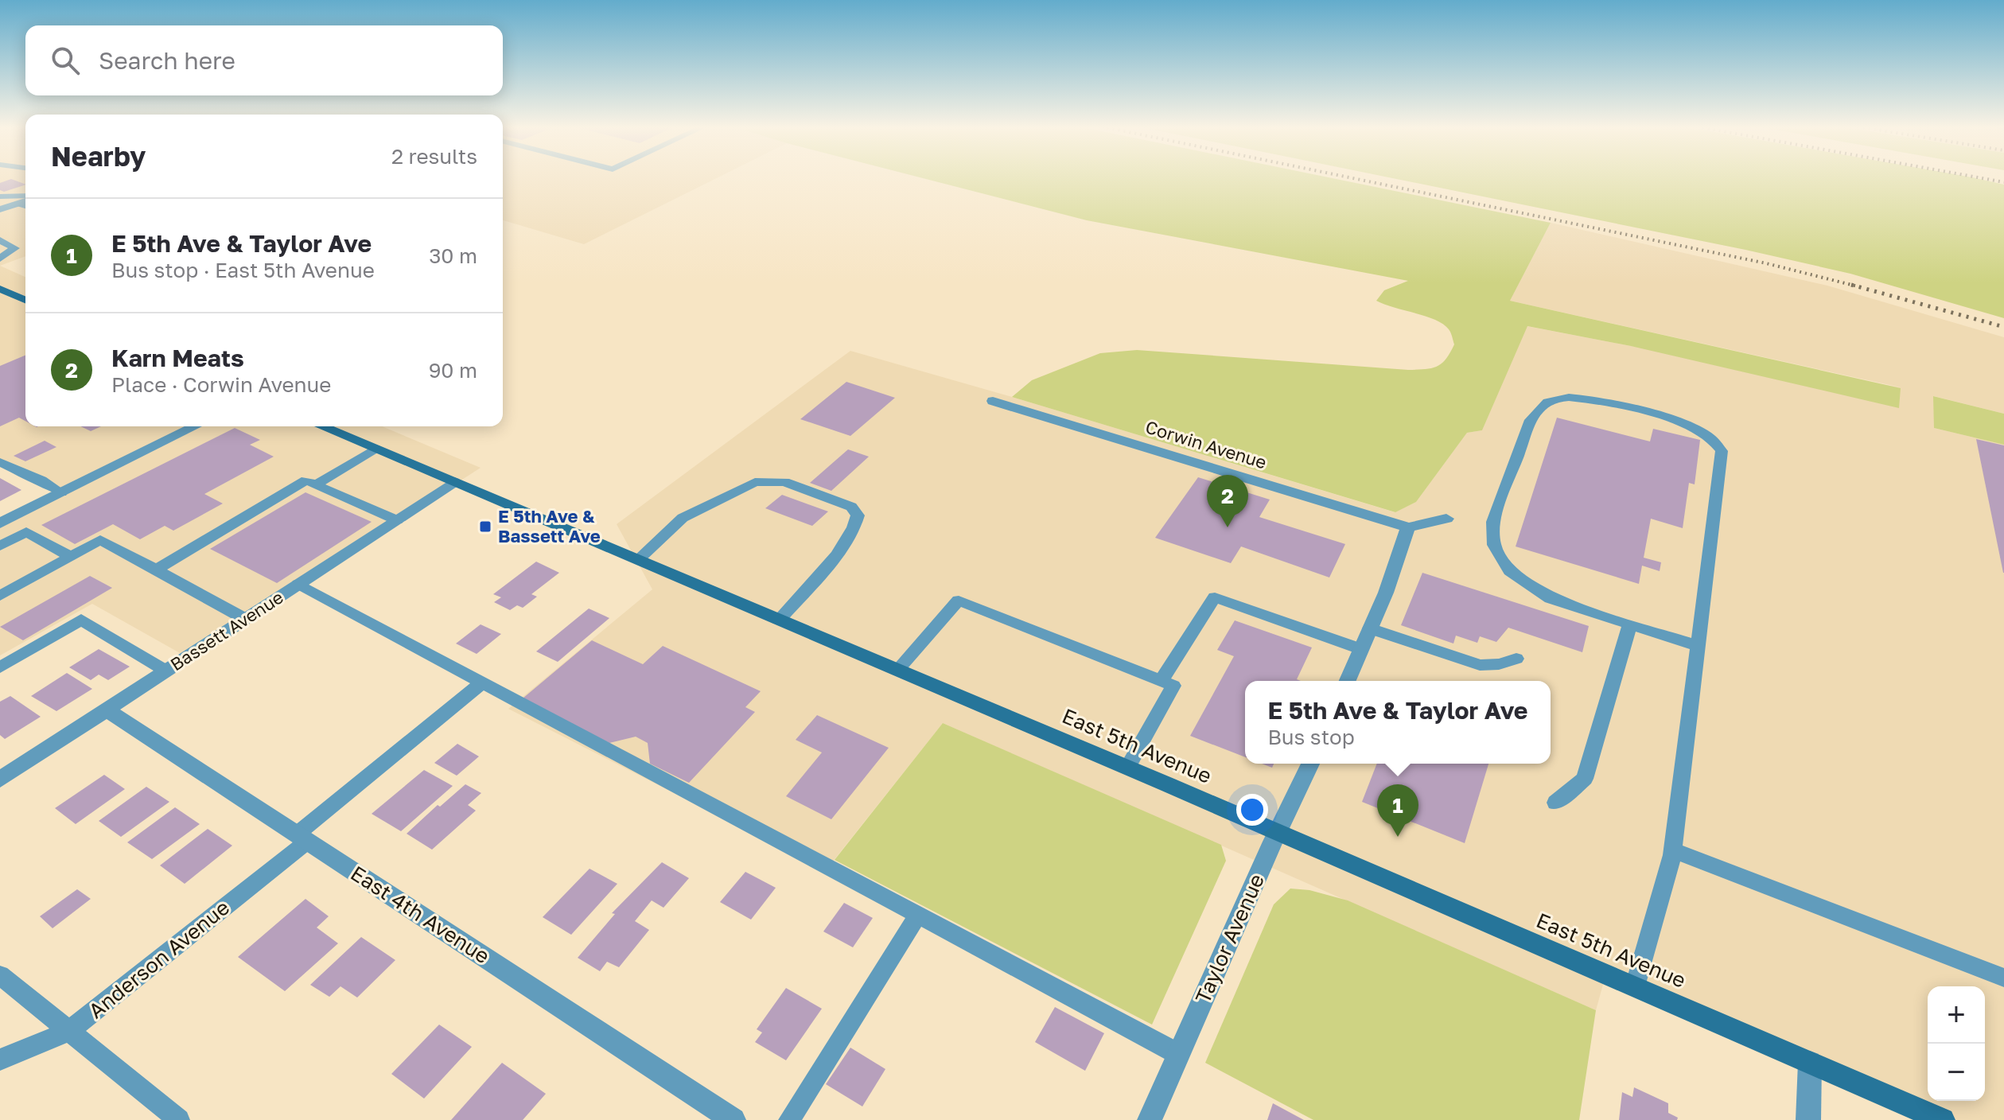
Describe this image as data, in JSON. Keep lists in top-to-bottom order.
{
  "streets": {
    "main road": ["East 5th Avenue"],
    "street": [
      "Corwin Avenue",
      "Bassett Avenue",
      "East 4th Avenue",
      "Taylor Avenue"
    ],
    "lane": ["Anderson Avenue"]
  },
  "crossings": [
    ["Bassett Avenue", "East 5th Avenue"],
    ["Bassett Avenue", "East 4th Avenue"],
    ["East 5th Avenue", "Taylor Avenue"],
    ["East 4th Avenue", "Anderson Avenue"]
  ],
  "places": {
    "transit": ["E 5th Ave & Bassett Ave"]
  },
  "page": {
    "search": "Search here",
    "heading": ["Nearby", "2 results"],
    "list": [
      {
        "mark": "1",
        "name": "E 5th Ave & Taylor Ave",
        "note": "Bus stop · East 5th Avenue",
        "value": "30 m"
      },
      {
        "mark": "2",
        "name": "Karn Meats",
        "note": "Place · Corwin Avenue",
        "value": "90 m"
      }
    ],
    "pins": ["2", "1"],
    "popup": ["E 5th Ave & Taylor Ave", "Bus stop"],
    "map_buttons": ["+", "−"]
  }
}
